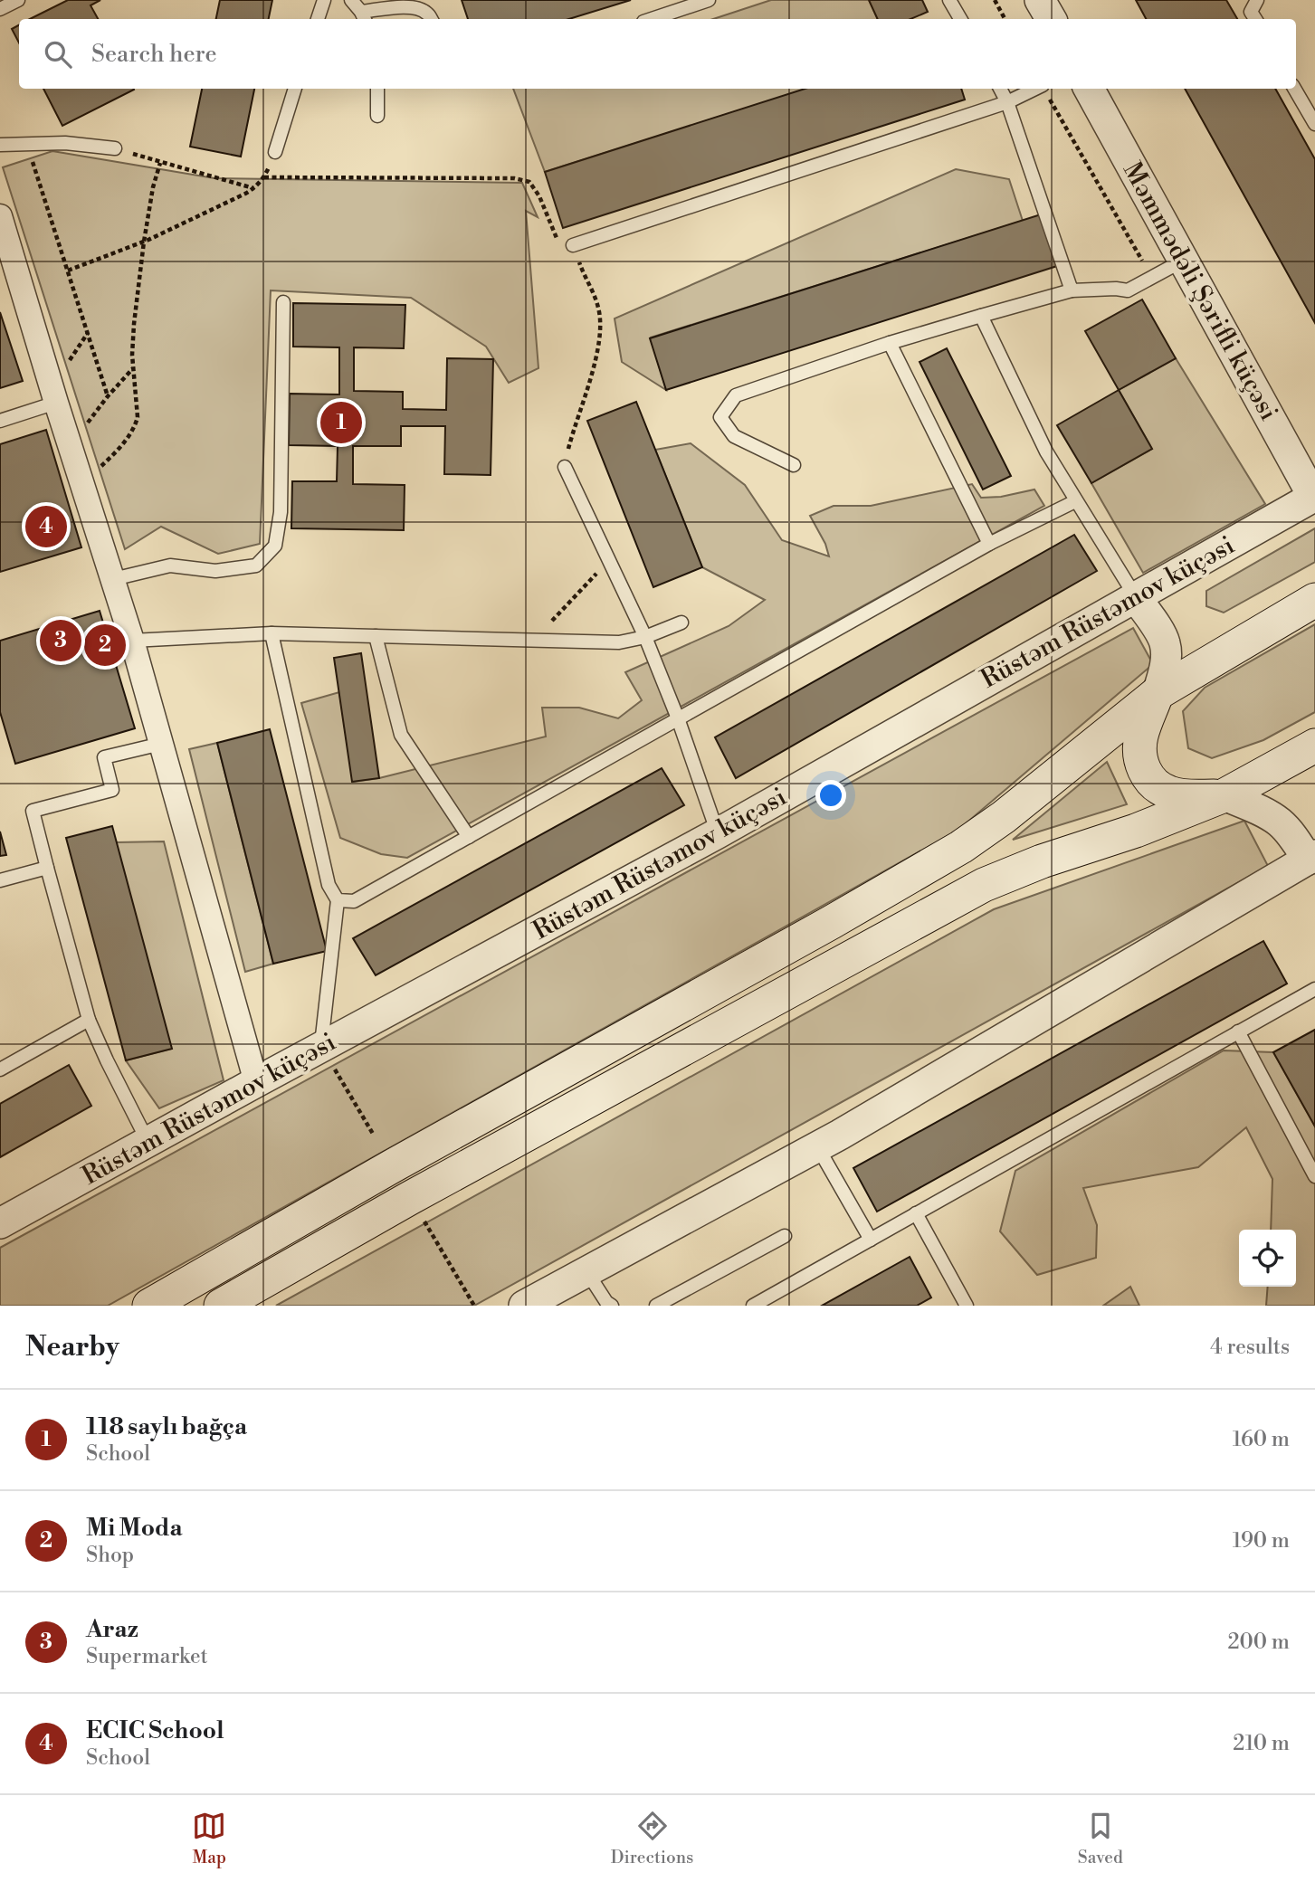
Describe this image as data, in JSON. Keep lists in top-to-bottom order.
{
  "streets": {
    "street": ["Məmmədəli Şərifli küçəsi", "Rüstəm Rüstəmov küçəsi"]
  },
  "crossings": [
    ["Məmmədəli Şərifli küçəsi", "Rüstəm Rüstəmov küçəsi"]
  ],
  "page": {
    "search": "Search here",
    "pins": [
      "1",
      "4",
      "3",
      "2"
    ],
    "heading": ["Nearby", "4 results"],
    "list": [
      {
        "mark": "1",
        "name": "118 saylı bağça",
        "note": "School",
        "value": "160 m"
      },
      {
        "mark": "2",
        "name": "Mi Moda",
        "note": "Shop",
        "value": "190 m"
      },
      {
        "mark": "3",
        "name": "Araz",
        "note": "Supermarket",
        "value": "200 m"
      },
      {
        "mark": "4",
        "name": "ECIC School",
        "note": "School",
        "value": "210 m"
      }
    ],
    "nav": ["Map", "Directions", "Saved"]
  }
}
